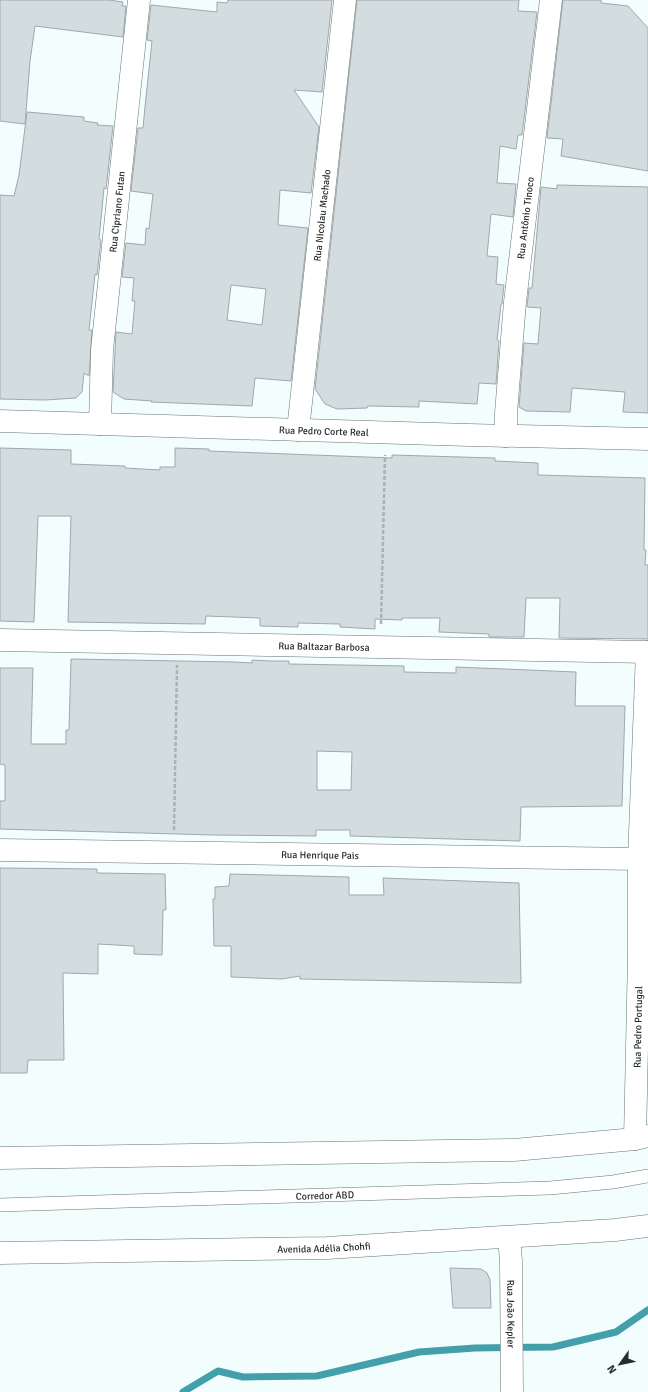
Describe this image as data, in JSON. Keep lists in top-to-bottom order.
{
  "streets": {
    "main road": [
      "Rua Cipriano Futan",
      "Rua Nicolau Machado",
      "Rua Antônio Tinoco",
      "Rua Pedro Corte Real",
      "Rua Baltazar Barbosa",
      "Rua Henrique Pais",
      "Rua Pedro Portugal",
      "Avenida Adélia Chohfi",
      "Rua João Kepler"
    ],
    "lane": ["Corredor ABD"]
  },
  "crossings": [
    ["Rua Cipriano Futan", "Rua Pedro Corte Real"],
    ["Rua Nicolau Machado", "Rua Pedro Corte Real"],
    ["Rua Antônio Tinoco", "Rua Pedro Corte Real"],
    ["Rua Baltazar Barbosa", "Rua Pedro Portugal"],
    ["Rua Henrique Pais", "Rua Pedro Portugal"],
    ["Avenida Adélia Chohfi", "Rua João Kepler"]
  ],
  "north": "bottom left"
}
